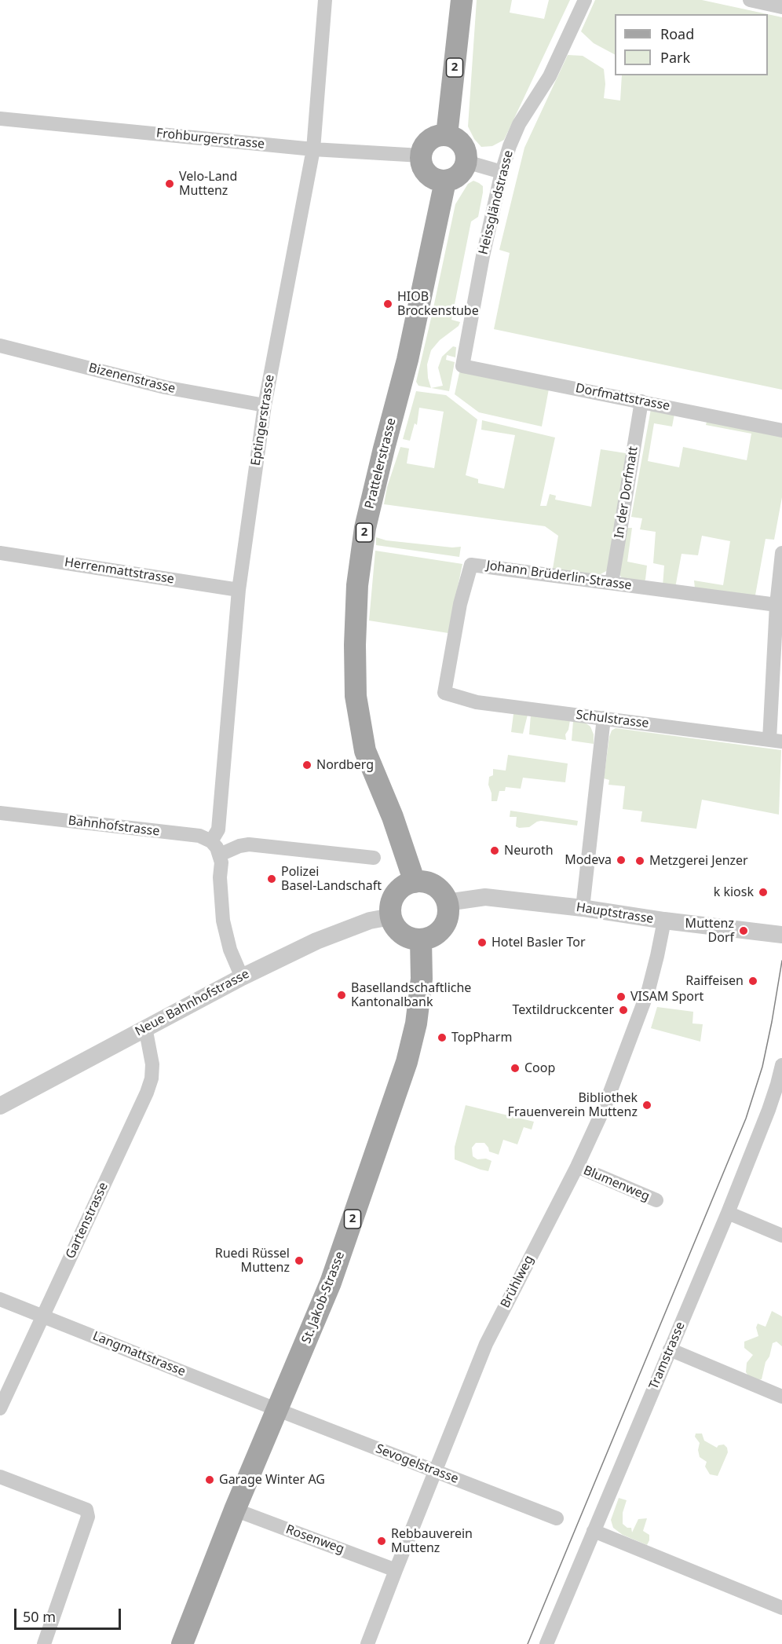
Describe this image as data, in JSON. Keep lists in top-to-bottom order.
{
  "streets": {
    "main road": ["2", "Prattelerstrasse", "St. Jakob-Strasse"],
    "street": [
      "Frohburgerstrasse",
      "Heissgländstrasse",
      "Bizenenstrasse",
      "Dorfmattstrasse",
      "Eptingerstrasse",
      "In der Dorfmatt",
      "Herrenmattstrasse",
      "Johann Brüderlin-Strasse",
      "Schulstrasse",
      "Bahnhofstrasse",
      "Hauptstrasse",
      "Neue Bahnhofstrasse",
      "Blumenweg",
      "Gartenstrasse",
      "Brühlweg",
      "Langmattstrasse",
      "Tramstrasse",
      "Sevogelstrasse",
      "Rosenweg"
    ]
  },
  "crossings": [
    ["2", "Frohburgerstrasse"],
    ["2", "Prattelerstrasse"],
    ["Frohburgerstrasse", "Eptingerstrasse"],
    ["Frohburgerstrasse", "Prattelerstrasse"],
    ["Heissgländstrasse", "Dorfmattstrasse"],
    ["Bizenenstrasse", "Eptingerstrasse"],
    ["Dorfmattstrasse", "In der Dorfmatt"],
    ["Eptingerstrasse", "Herrenmattstrasse"],
    ["Eptingerstrasse", "Bahnhofstrasse"],
    ["Prattelerstrasse", "Hauptstrasse"],
    ["Prattelerstrasse", "Neue Bahnhofstrasse"],
    ["Prattelerstrasse", "St. Jakob-Strasse"],
    ["In der Dorfmatt", "Johann Brüderlin-Strasse"],
    ["Johann Brüderlin-Strasse", "Schulstrasse"],
    ["Hauptstrasse", "Neue Bahnhofstrasse"],
    ["Hauptstrasse", "Brühlweg"],
    ["Hauptstrasse", "St. Jakob-Strasse"],
    ["Neue Bahnhofstrasse", "Gartenstrasse"],
    ["Neue Bahnhofstrasse", "St. Jakob-Strasse"],
    ["Blumenweg", "Brühlweg"],
    ["Gartenstrasse", "Langmattstrasse"],
    ["Brühlweg", "Sevogelstrasse"],
    ["Brühlweg", "Rosenweg"],
    ["St. Jakob-Strasse", "Langmattstrasse"],
    ["St. Jakob-Strasse", "Sevogelstrasse"],
    ["St. Jakob-Strasse", "Rosenweg"],
    ["Langmattstrasse", "Sevogelstrasse"]
  ],
  "places": [
    "Velo-Land Muttenz",
    "HIOB Brockenstube",
    "Nordberg",
    "Neuroth",
    "Modeva",
    "Metzgerei Jenzer",
    "Polizei Basel-Landschaft",
    "k kiosk",
    "Muttenz Dorf",
    "Hotel Basler Tor",
    "Raiffeisen",
    "Basellandschaftliche Kantonalbank",
    "VISAM Sport",
    "Textildruckcenter",
    "TopPharm",
    "Coop",
    "Bibliothek Frauenverein Muttenz",
    "Ruedi Rüssel Muttenz",
    "Garage Winter AG",
    "Rebbauverein Muttenz"
  ],
  "legend": ["Road", "Park"],
  "scale_bar": "50 m"
}
